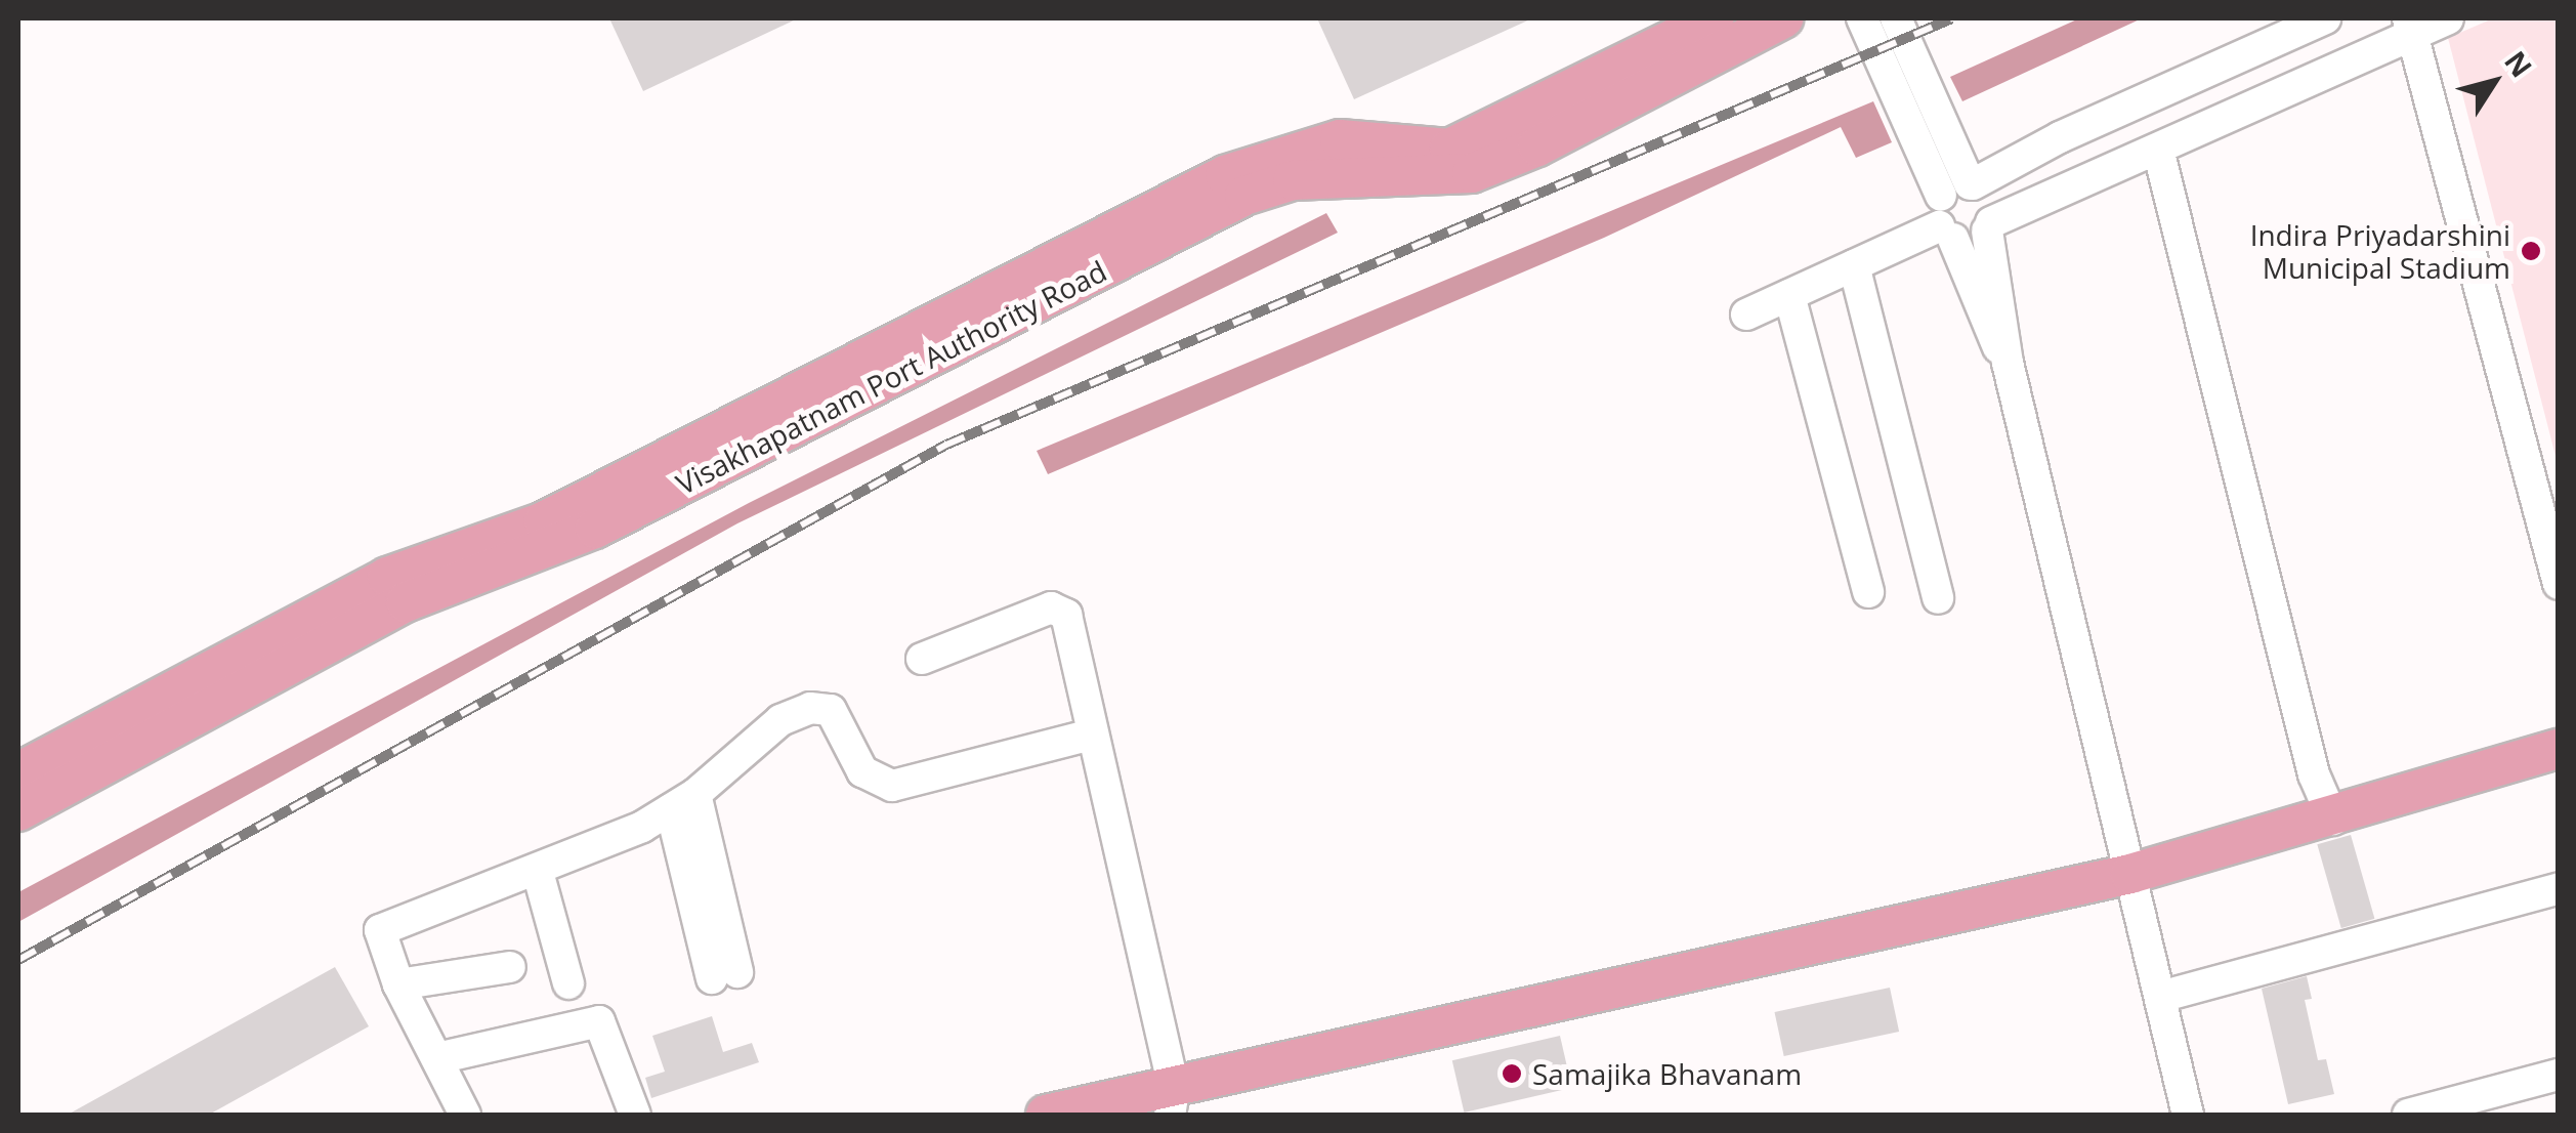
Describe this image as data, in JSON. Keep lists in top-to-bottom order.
{
  "streets": {
    "main road": ["Visakhapatnam Port Authority Road"]
  },
  "places": ["Indira Priyadarshini Municipal Stadium", "Samajika Bhavanam"],
  "north": "top right"
}
